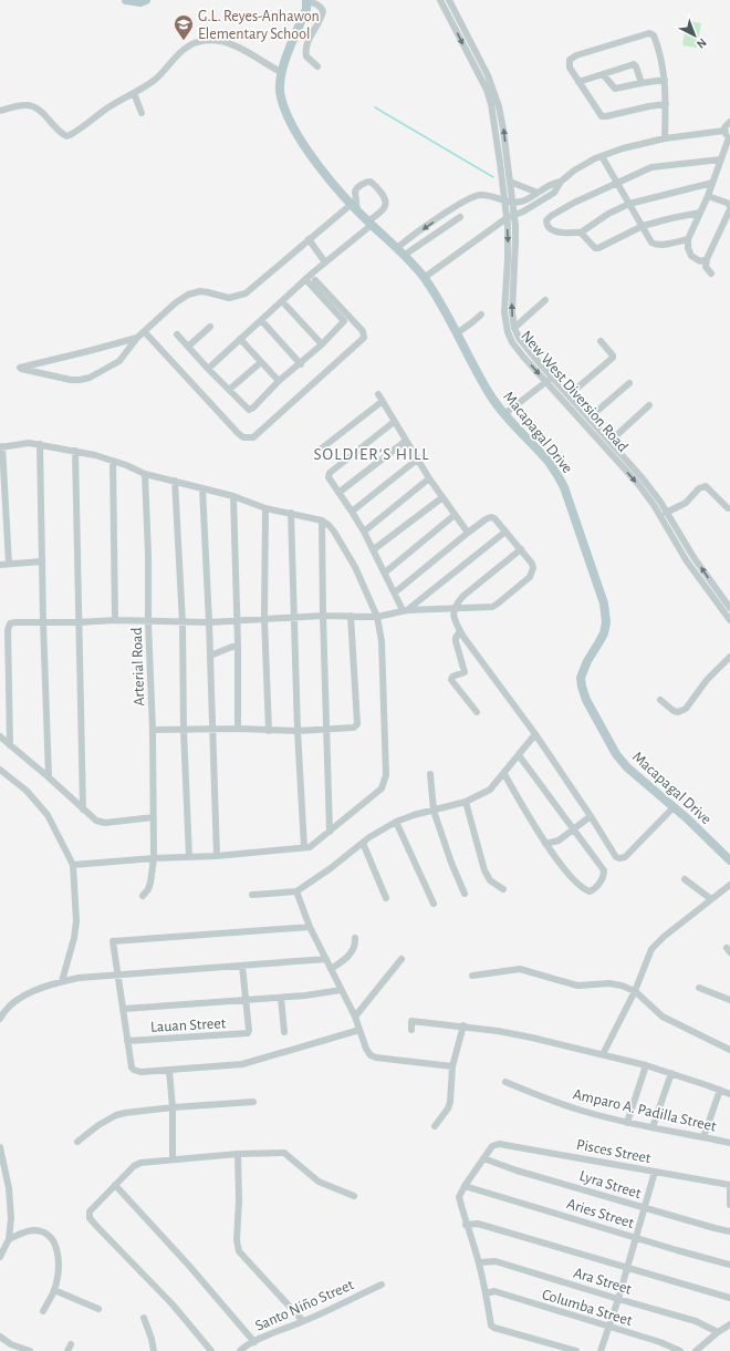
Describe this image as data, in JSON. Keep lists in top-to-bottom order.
{
  "streets": {
    "main road": ["Macapagal Drive"],
    "street": [
      "New West Diversion Road",
      "Arterial Road",
      "Lauan Street",
      "Amparo A. Padilla Street",
      "Pisces Street",
      "Lyra Street",
      "Aries Street",
      "Ara Street",
      "Santo Niño Street",
      "Columba Street"
    ]
  },
  "crossings": [
    ["Pisces Street", "Lyra Street"]
  ],
  "districts": ["SOLDIER'S HILL"],
  "places": {
    "school or university": ["G.L. Reyes-Anhawon Elementary School"]
  },
  "north": "bottom right"
}
